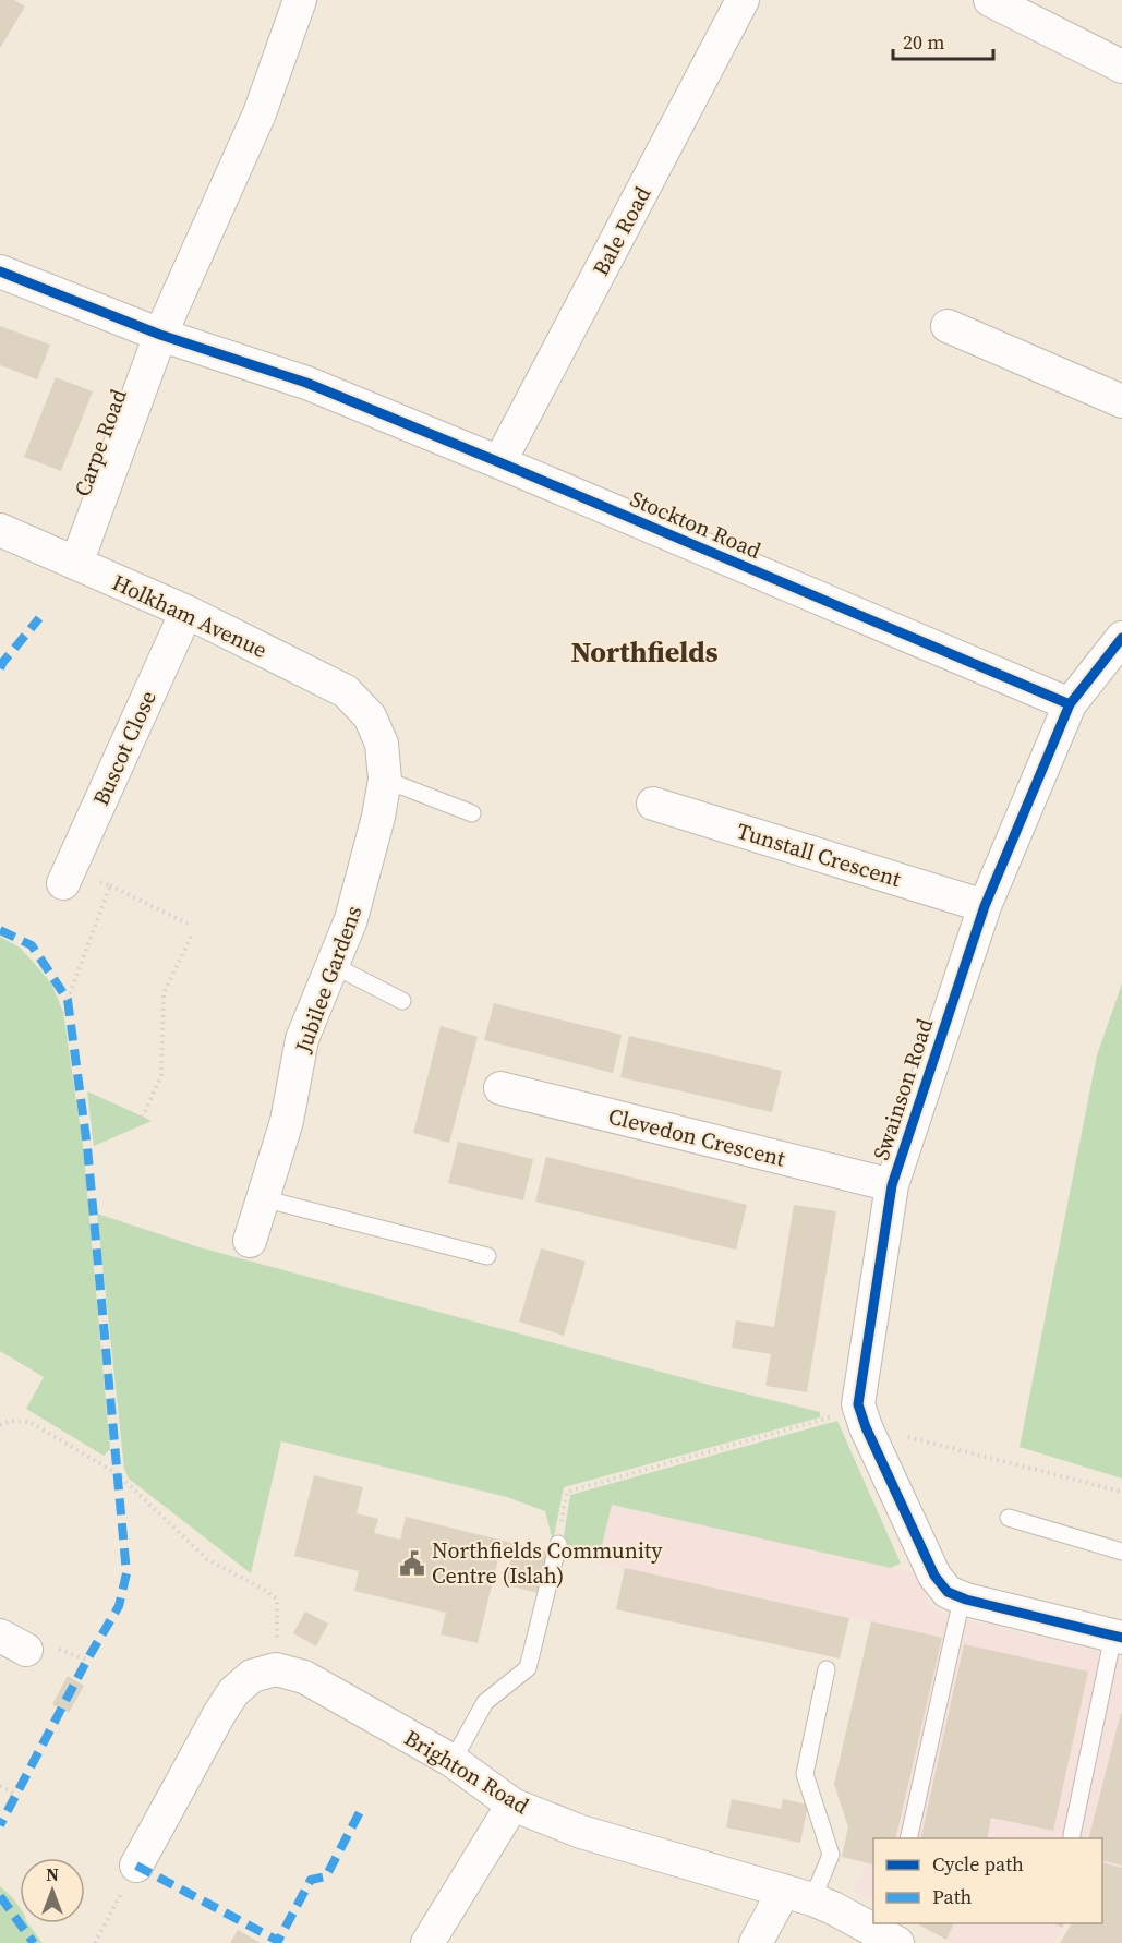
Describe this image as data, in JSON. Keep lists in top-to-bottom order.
{
  "streets": {
    "street": [
      "Bale Road",
      "Carpe Road",
      "Stockton Road",
      "Holkham Avenue",
      "Buscot Close",
      "Tunstall Crescent",
      "Jubilee Gardens",
      "Swainson Road",
      "Clevedon Crescent",
      "Brighton Road"
    ]
  },
  "crossings": [
    ["Bale Road", "Stockton Road"],
    ["Carpe Road", "Stockton Road"],
    ["Carpe Road", "Holkham Avenue"],
    ["Stockton Road", "Swainson Road"],
    ["Holkham Avenue", "Buscot Close"],
    ["Holkham Avenue", "Jubilee Gardens"],
    ["Tunstall Crescent", "Swainson Road"],
    ["Swainson Road", "Clevedon Crescent"]
  ],
  "districts": ["Northfields"],
  "places": {
    "public building": ["Northfields Community Centre (Islah)"]
  },
  "legend": ["Cycle path", "Path"],
  "scale_bar": "20 m",
  "north": "top"
}
